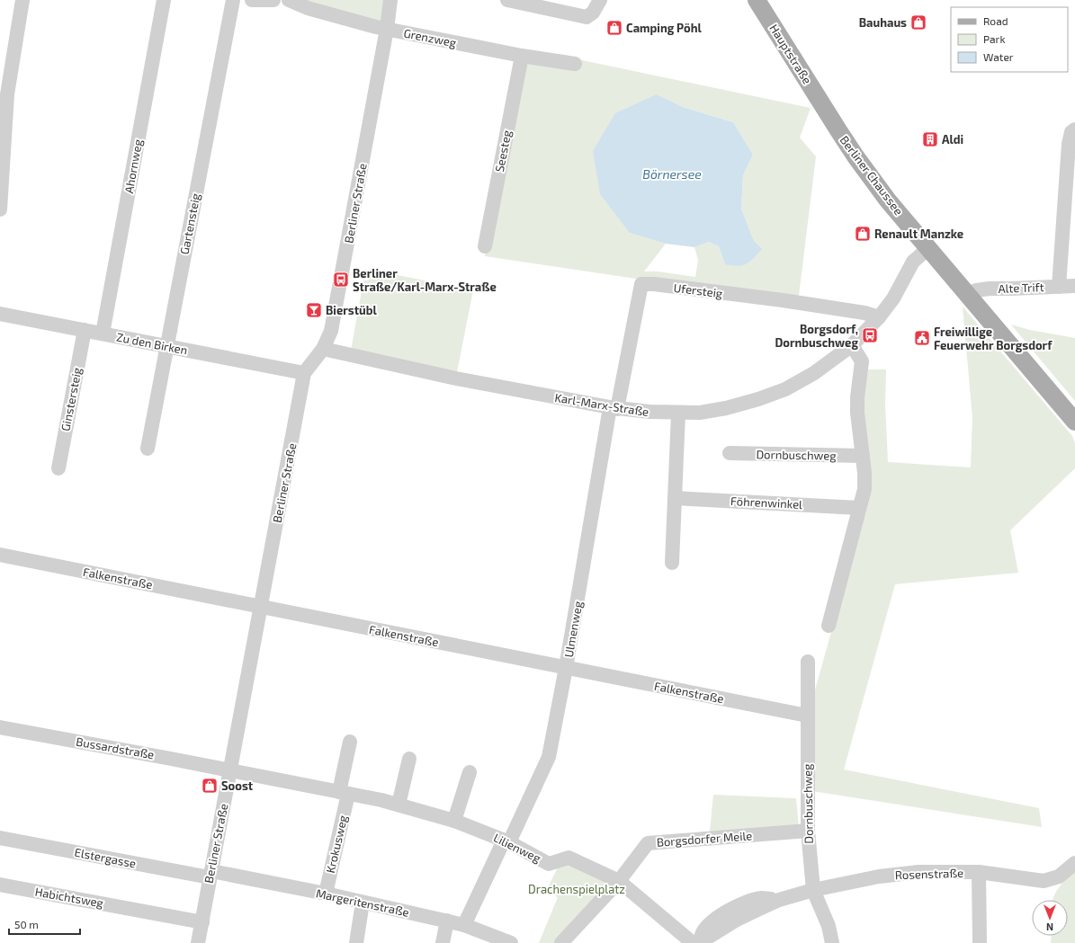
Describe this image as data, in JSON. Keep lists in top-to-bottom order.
{
  "streets": {
    "main road": ["Hauptstraße", "Berliner Chaussee"],
    "street": [
      "Grenzweg",
      "Seesteg",
      "Ahornweg",
      "Berliner Straße",
      "Gartensteig",
      "Alte Trift",
      "Ufersteig",
      "Zu den Birken",
      "Ginstersteig",
      "Karl-Marx-Straße",
      "Dornbuschweg",
      "Föhrenwinkel",
      "Falkenstraße",
      "Ulmenweg",
      "Bussardstraße",
      "Borgsdorfer Meile",
      "Krokusweg",
      "Lilienweg",
      "Elstergasse",
      "Rosenstraße",
      "Habichtsweg",
      "Margeritenstraße"
    ]
  },
  "crossings": [
    ["Grenzweg", "Seesteg"],
    ["Grenzweg", "Berliner Straße"],
    ["Hauptstraße", "Berliner Chaussee"],
    ["Ahornweg", "Zu den Birken"],
    ["Berliner Chaussee", "Alte Trift"],
    ["Berliner Chaussee", "Karl-Marx-Straße"],
    ["Berliner Straße", "Zu den Birken"],
    ["Berliner Straße", "Karl-Marx-Straße"],
    ["Berliner Straße", "Falkenstraße"],
    ["Berliner Straße", "Bussardstraße"],
    ["Berliner Straße", "Lilienweg"],
    ["Berliner Straße", "Elstergasse"],
    ["Berliner Straße", "Habichtsweg"],
    ["Berliner Straße", "Margeritenstraße"],
    ["Gartensteig", "Zu den Birken"],
    ["Ufersteig", "Karl-Marx-Straße"],
    ["Ufersteig", "Ulmenweg"],
    ["Zu den Birken", "Ginstersteig"],
    ["Karl-Marx-Straße", "Ulmenweg"],
    ["Dornbuschweg", "Falkenstraße"],
    ["Dornbuschweg", "Borgsdorfer Meile"],
    ["Dornbuschweg", "Rosenstraße"],
    ["Falkenstraße", "Ulmenweg"],
    ["Ulmenweg", "Lilienweg"],
    ["Ulmenweg", "Margeritenstraße"],
    ["Bussardstraße", "Lilienweg"],
    ["Borgsdorfer Meile", "Lilienweg"],
    ["Krokusweg", "Lilienweg"],
    ["Krokusweg", "Margeritenstraße"],
    ["Lilienweg", "Rosenstraße"],
    ["Elstergasse", "Margeritenstraße"]
  ],
  "water": ["Börnersee"],
  "parks": ["Drachenspielplatz"],
  "places": {
    "shop": [
      "Bauhaus",
      "Camping Pöhl",
      "Renault Manzke",
      "Soost"
    ],
    "building": ["Aldi"],
    "bus stop": ["Berliner Straße/Karl-Marx-Straße", "Borgsdorf, Dornbuschweg"],
    "bar": ["Bierstübl"],
    "public building": ["Freiwillige Feuerwehr Borgsdorf"]
  },
  "legend": ["Road", "Park", "Water"],
  "scale_bar": "50 m",
  "north": "bottom"
}
